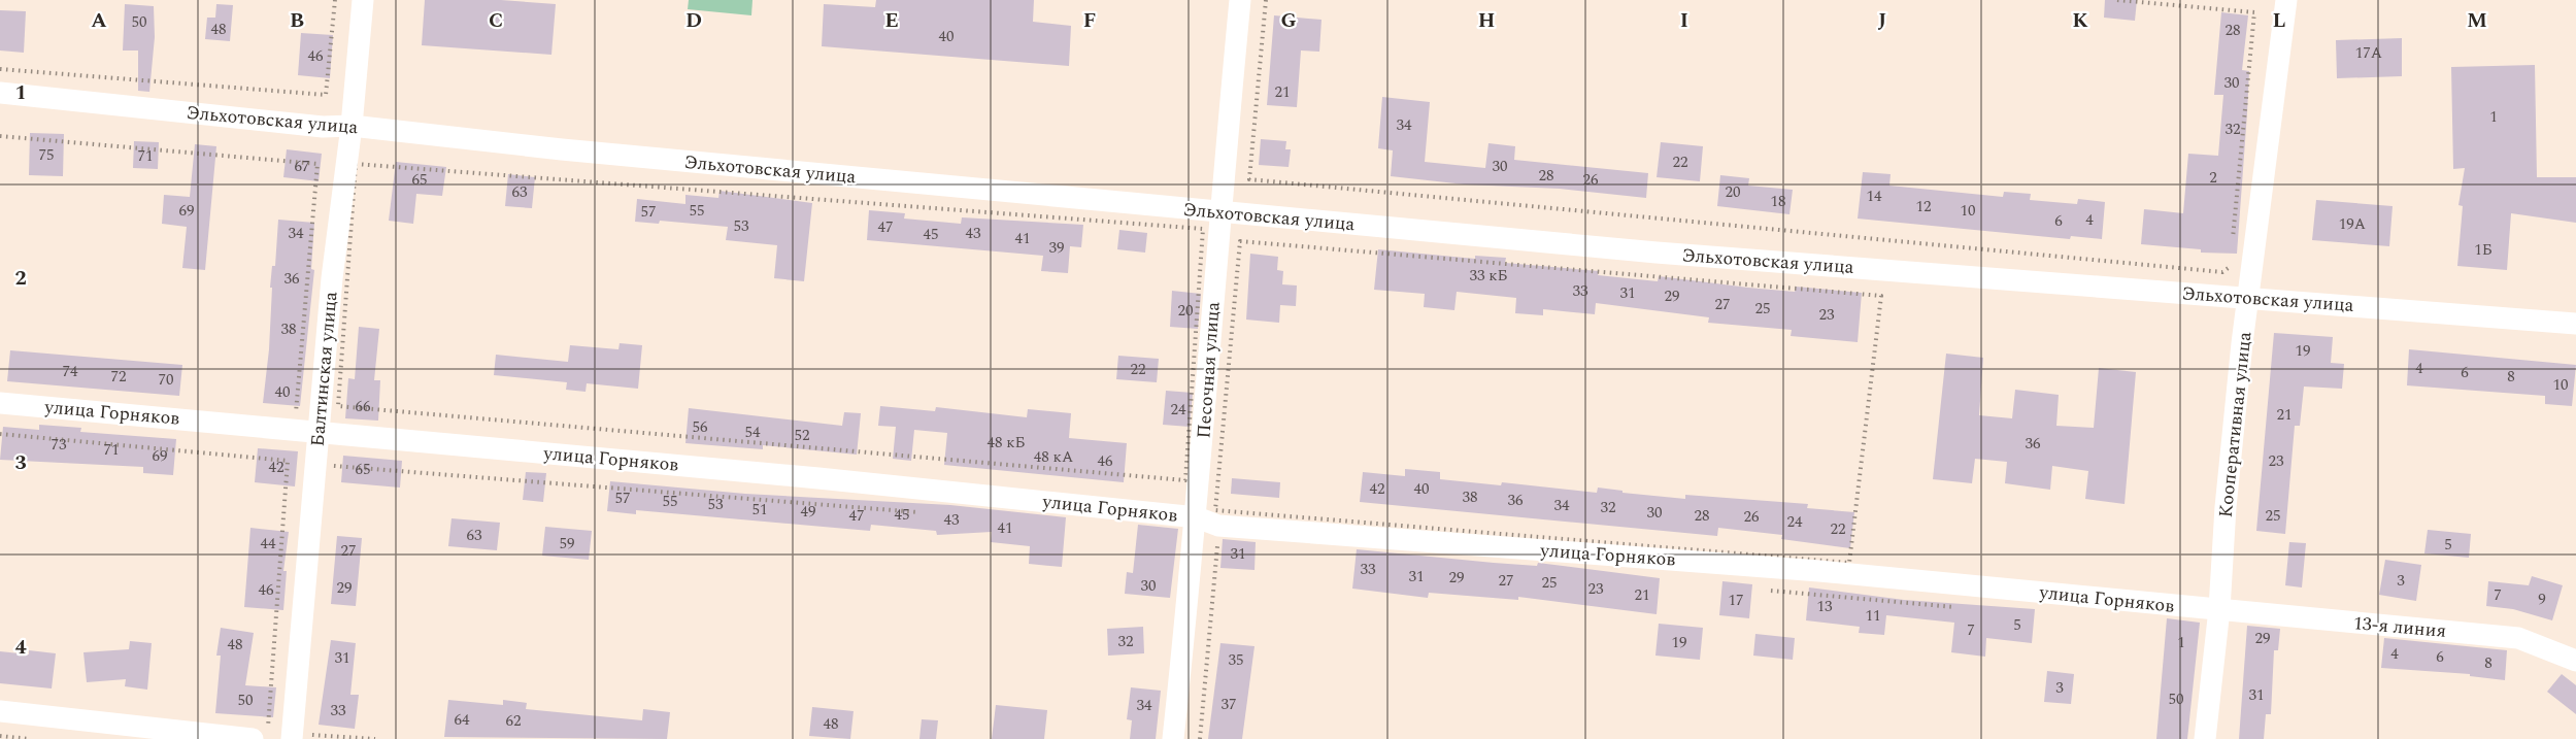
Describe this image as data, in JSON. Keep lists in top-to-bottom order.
{
  "streets": {
    "street": [
      "Эльхотовская улица",
      "Балтинская улица",
      "Песочная улица",
      "улица Горняков",
      "Кооперативная улица",
      "13-я линия"
    ]
  },
  "crossings": [
    ["Эльхотовская улица", "Балтинская улица"],
    ["Эльхотовская улица", "Песочная улица"],
    ["Эльхотовская улица", "Кооперативная улица"],
    ["Балтинская улица", "улица Горняков"],
    ["Песочная улица", "улица Горняков"],
    ["улица Горняков", "Кооперативная улица"],
    ["улица Горняков", "13-я линия"],
    ["Кооперативная улица", "13-я линия"]
  ],
  "house_numbers": [
    "50",
    "48",
    "28",
    "40",
    "17А",
    "46",
    "30",
    "21",
    "1",
    "34",
    "32",
    "75",
    "71",
    "22",
    "67",
    "30",
    "28",
    "2",
    "65",
    "26",
    "63",
    "20",
    "14",
    "18",
    "12",
    "69",
    "55",
    "10",
    "57",
    "4",
    "6",
    "19А",
    "53",
    "47",
    "34",
    "43",
    "45",
    "41",
    "39",
    "1Б",
    "33 кБ",
    "36",
    "33",
    "31",
    "29",
    "27",
    "25",
    "20",
    "23",
    "38",
    "19",
    "4",
    "22",
    "74",
    "6",
    "72",
    "8",
    "70",
    "10",
    "40",
    "66",
    "24",
    "21",
    "56",
    "54",
    "52",
    "48 кБ",
    "36",
    "73",
    "71",
    "69",
    "48 кА",
    "46",
    "23",
    "42",
    "65",
    "42",
    "40",
    "38",
    "57",
    "36",
    "55",
    "53",
    "34",
    "32",
    "51",
    "49",
    "30",
    "45",
    "47",
    "28",
    "25",
    "26",
    "43",
    "24",
    "41",
    "22",
    "63",
    "44",
    "59",
    "5",
    "27",
    "31",
    "33",
    "31",
    "29",
    "27",
    "3",
    "25",
    "30",
    "29",
    "23",
    "46",
    "21",
    "7",
    "9",
    "17",
    "13",
    "11",
    "5",
    "7",
    "29",
    "32",
    "19",
    "1",
    "48",
    "4",
    "6",
    "31",
    "35",
    "8",
    "3",
    "31",
    "50",
    "50",
    "37",
    "34",
    "33",
    "64",
    "62",
    "48"
  ],
  "grid": {
    "columns": [
      "A",
      "B",
      "C",
      "D",
      "E",
      "F",
      "G",
      "H",
      "I",
      "J",
      "K",
      "L",
      "M"
    ],
    "rows": [
      "1",
      "2",
      "3",
      "4"
    ]
  }
}
